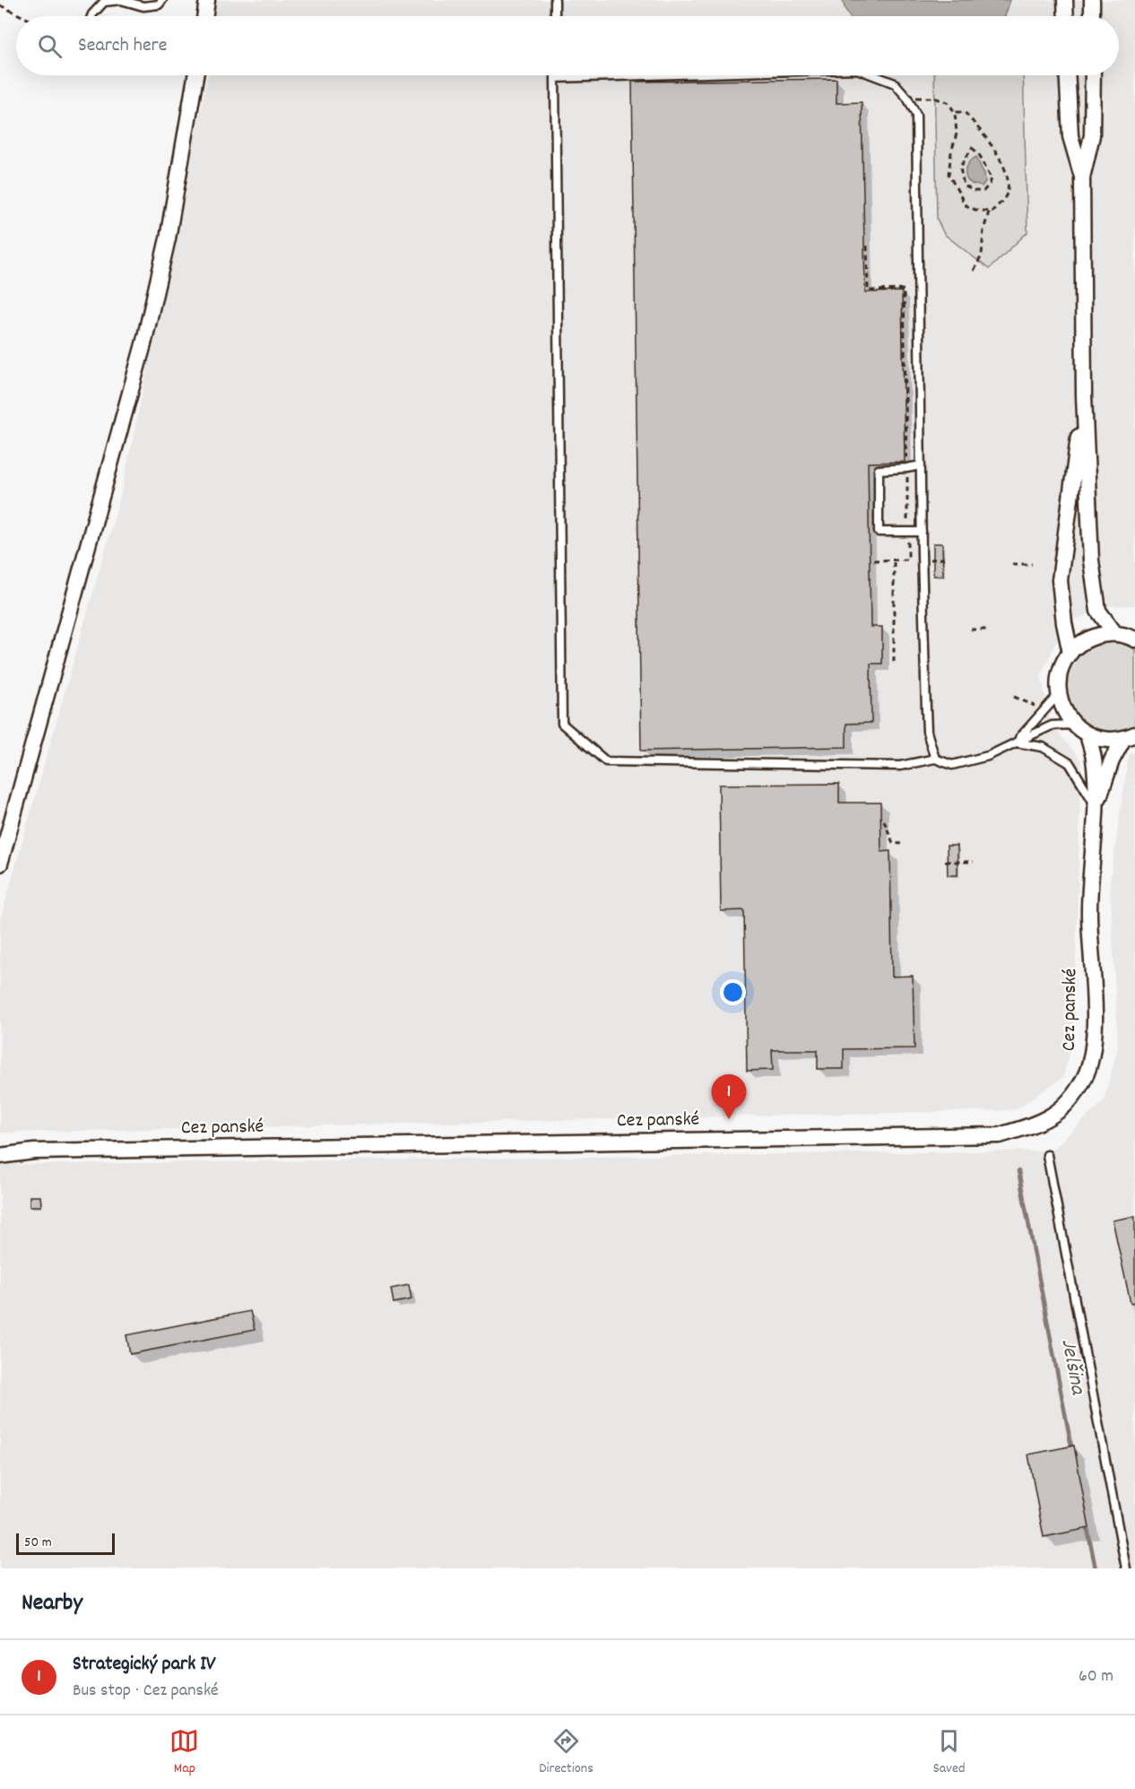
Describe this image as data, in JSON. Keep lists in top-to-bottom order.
{
  "streets": {
    "street": ["Cez panské"]
  },
  "water": ["Jelšina"],
  "scale_bar": "50 m",
  "page": {
    "search": "Search here",
    "pins": "1",
    "scale": "50 m",
    "heading": "Nearby",
    "list": [
      {
        "mark": "1",
        "name": "Strategický park IV",
        "note": "Bus stop · Cez panské",
        "value": "60 m"
      }
    ],
    "nav": ["Map", "Directions", "Saved"]
  }
}
